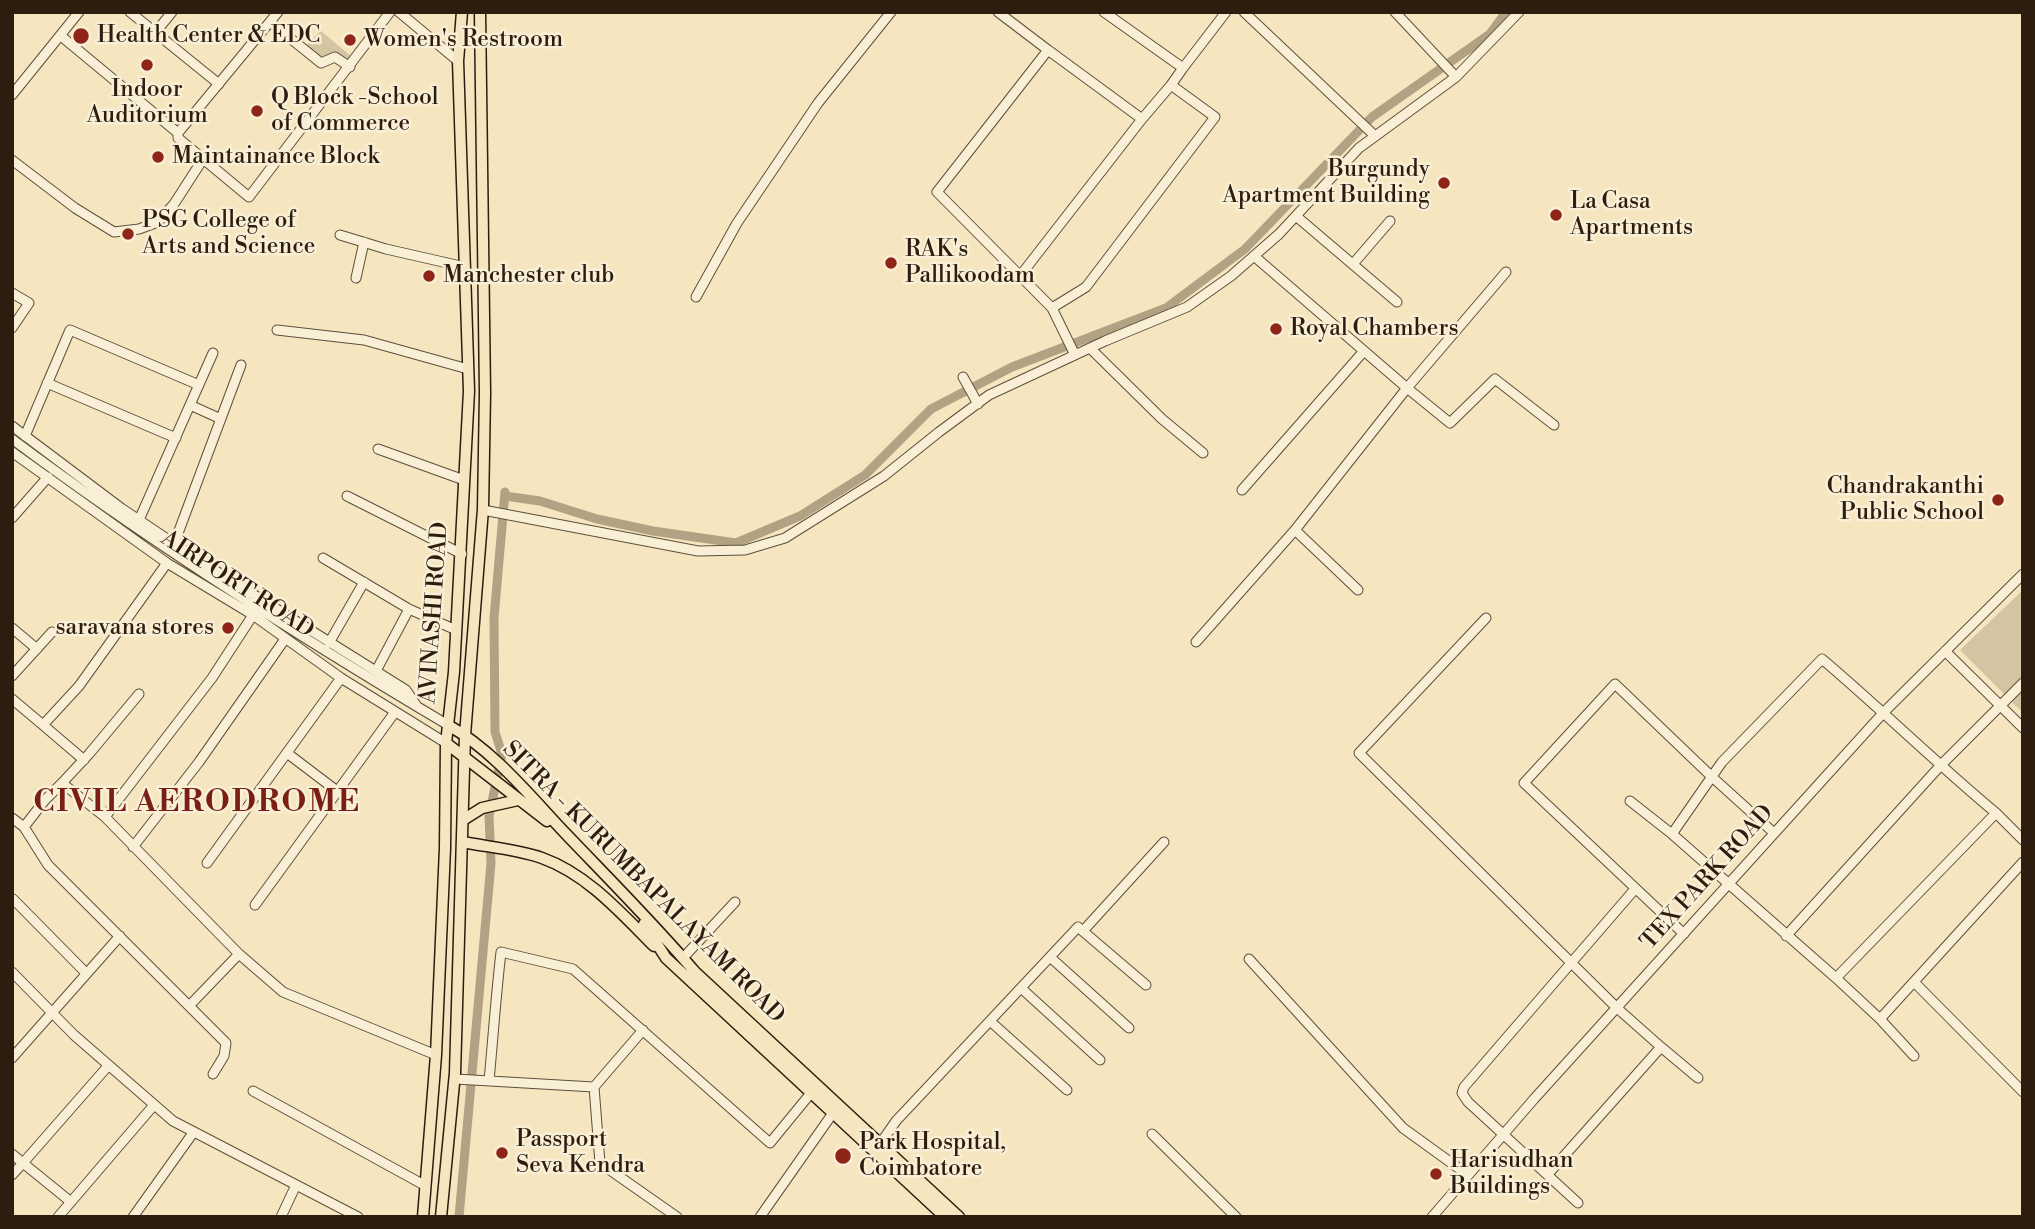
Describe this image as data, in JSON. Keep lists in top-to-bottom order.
{
  "streets": {
    "main road": ["AVINASHI ROAD", "SITRA - KURUMBAPALAYAM ROAD"],
    "street": ["AIRPORT ROAD", "TEX PARK ROAD"]
  },
  "crossings": [
    ["AIRPORT ROAD", "AVINASHI ROAD"],
    ["AIRPORT ROAD", "SITRA - KURUMBAPALAYAM ROAD"],
    ["AVINASHI ROAD", "SITRA - KURUMBAPALAYAM ROAD"]
  ],
  "districts": ["CIVIL AERODROME"],
  "places": [
    "Health Center & EDC",
    "Women's Restroom",
    "Indoor Auditorium",
    "Q Block -School of Commerce",
    "Maintainance Block",
    "Burgundy Apartment Building",
    "La Casa Apartments",
    "PSG College of Arts and Science",
    "RAK's Pallikoodam",
    "Manchester club",
    "Royal Chambers",
    "Chandrakanthi Public School",
    "saravana stores",
    "Passport Seva Kendra",
    "Park Hospital, Coimbatore",
    "Harisudhan Buildings"
  ]
}
